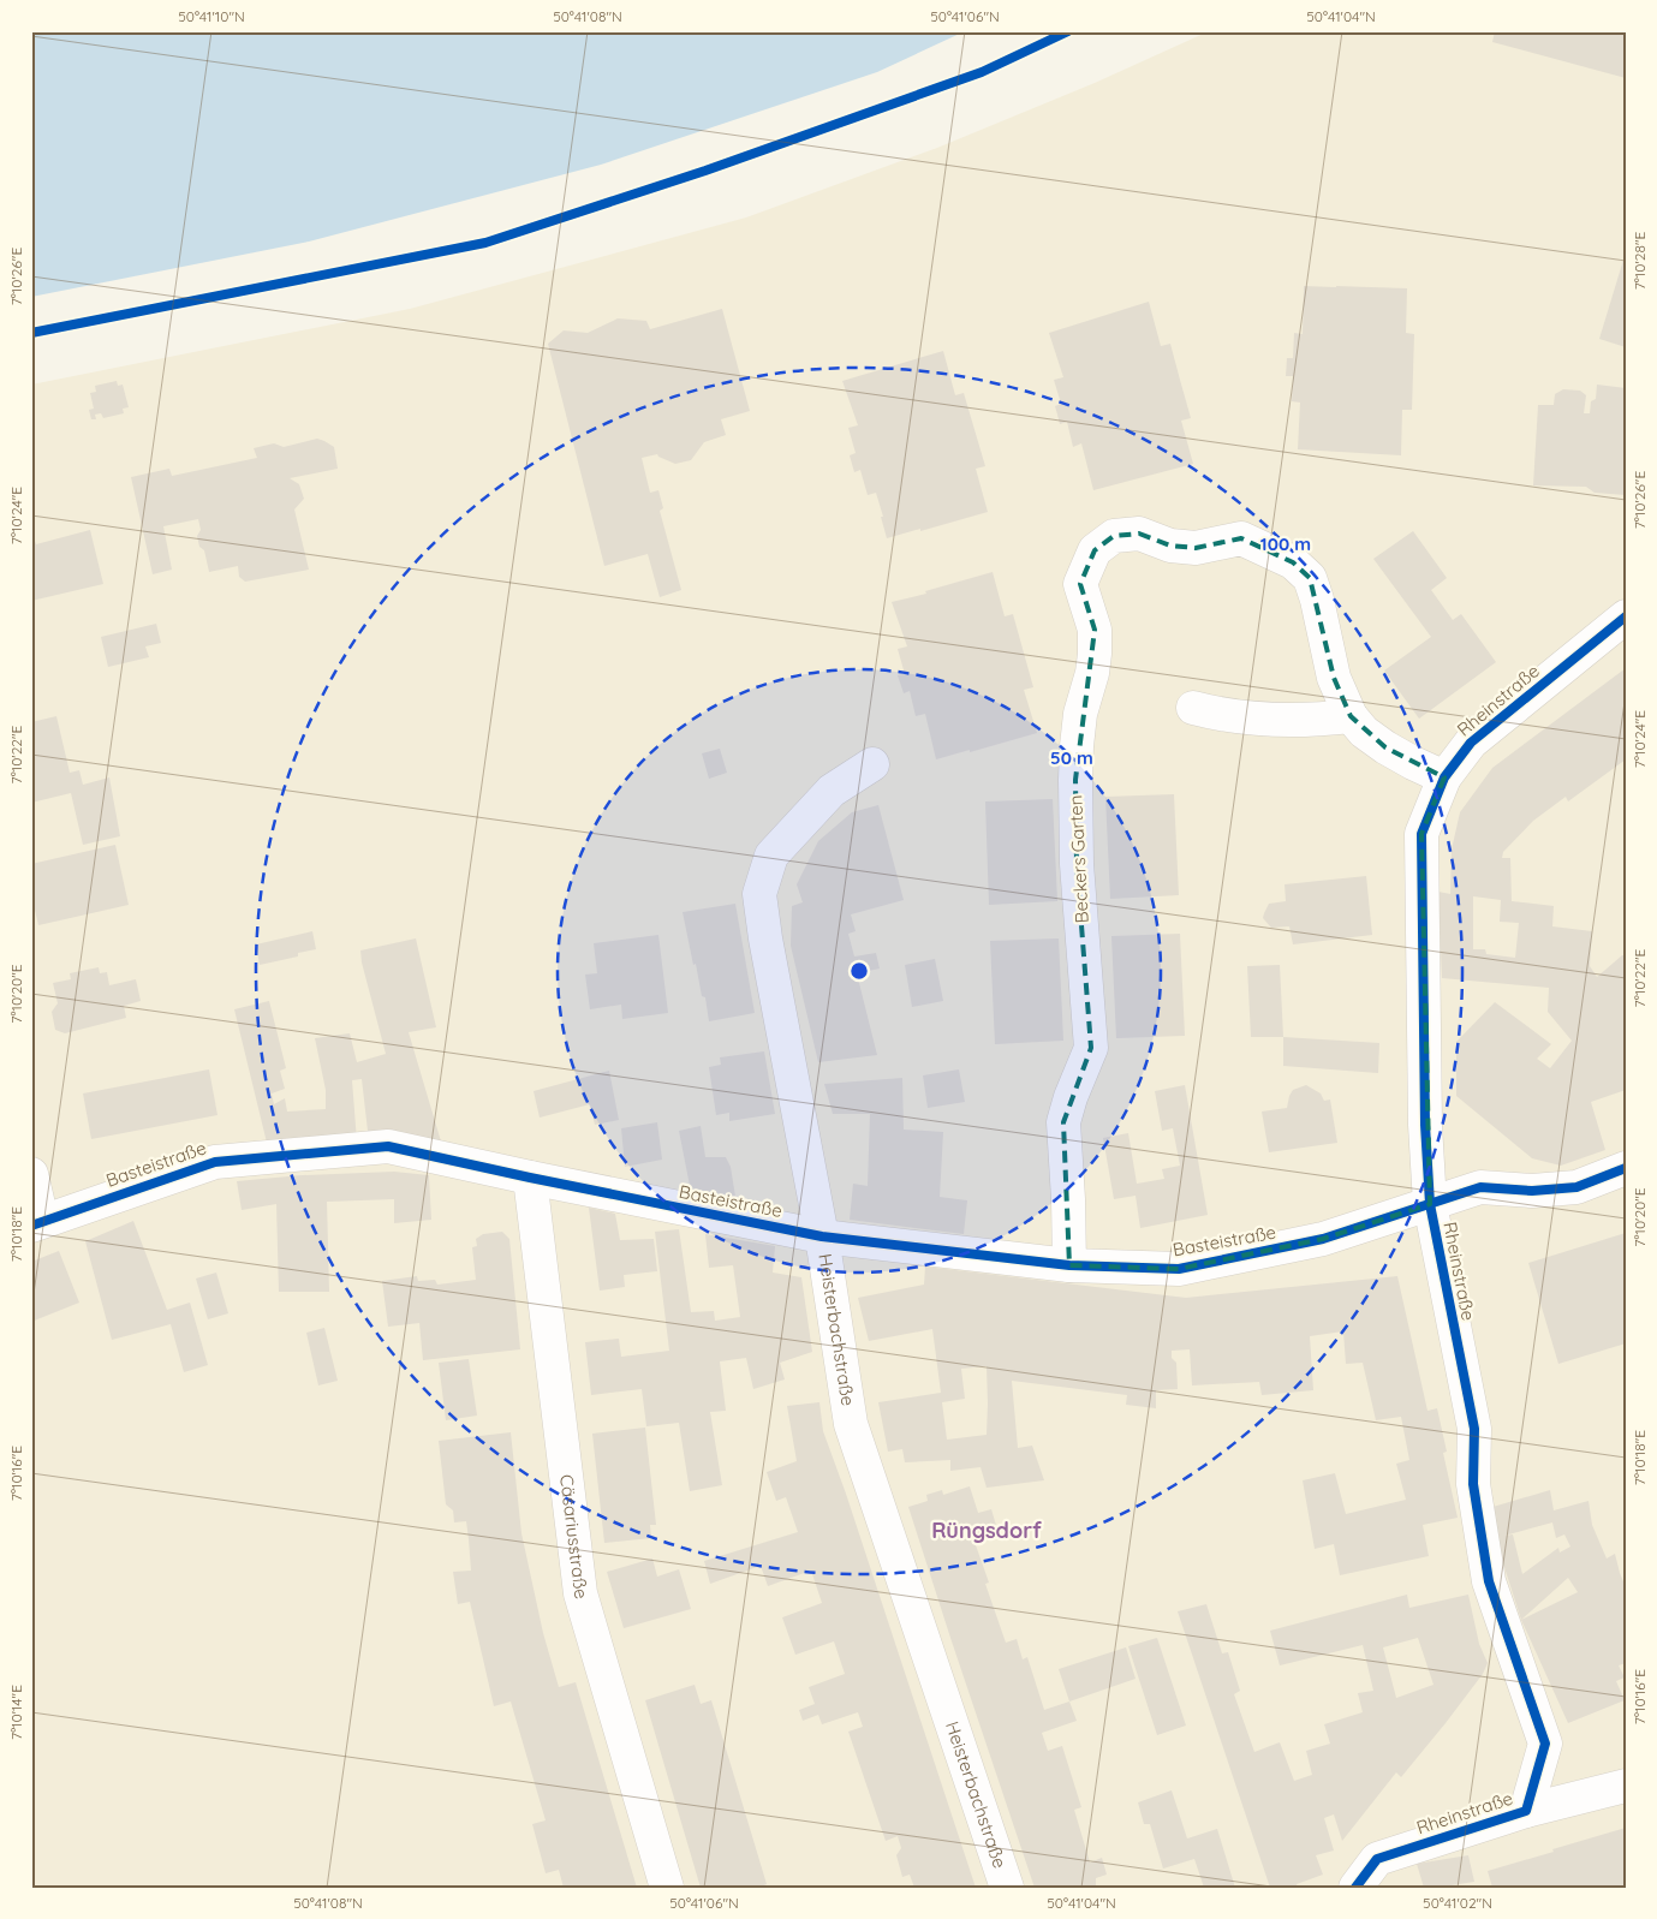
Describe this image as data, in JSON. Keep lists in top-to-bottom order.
{
  "streets": {
    "street": [
      "Rheinstraße",
      "Beckers Garten",
      "Basteistraße",
      "Heisterbachstraße",
      "Cäsariusstraße"
    ]
  },
  "crossings": [
    ["Rheinstraße", "Beckers Garten"],
    ["Rheinstraße", "Basteistraße"],
    ["Beckers Garten", "Basteistraße"],
    ["Basteistraße", "Heisterbachstraße"],
    ["Basteistraße", "Cäsariusstraße"]
  ],
  "districts": ["Rüngsdorf"],
  "coordinates": [
    "50°41'10\"N",
    "50°41'08\"N",
    "50°41'06\"N",
    "50°41'04\"N",
    "7°10'28\"E",
    "7°10'26\"E",
    "7°10'24\"E",
    "7°10'22\"E",
    "7°10'20\"E",
    "7°10'18\"E",
    "7°10'16\"E",
    "7°10'14\"E",
    "50°41'02\"N"
  ],
  "rings": ["100 m", "50 m"]
}
